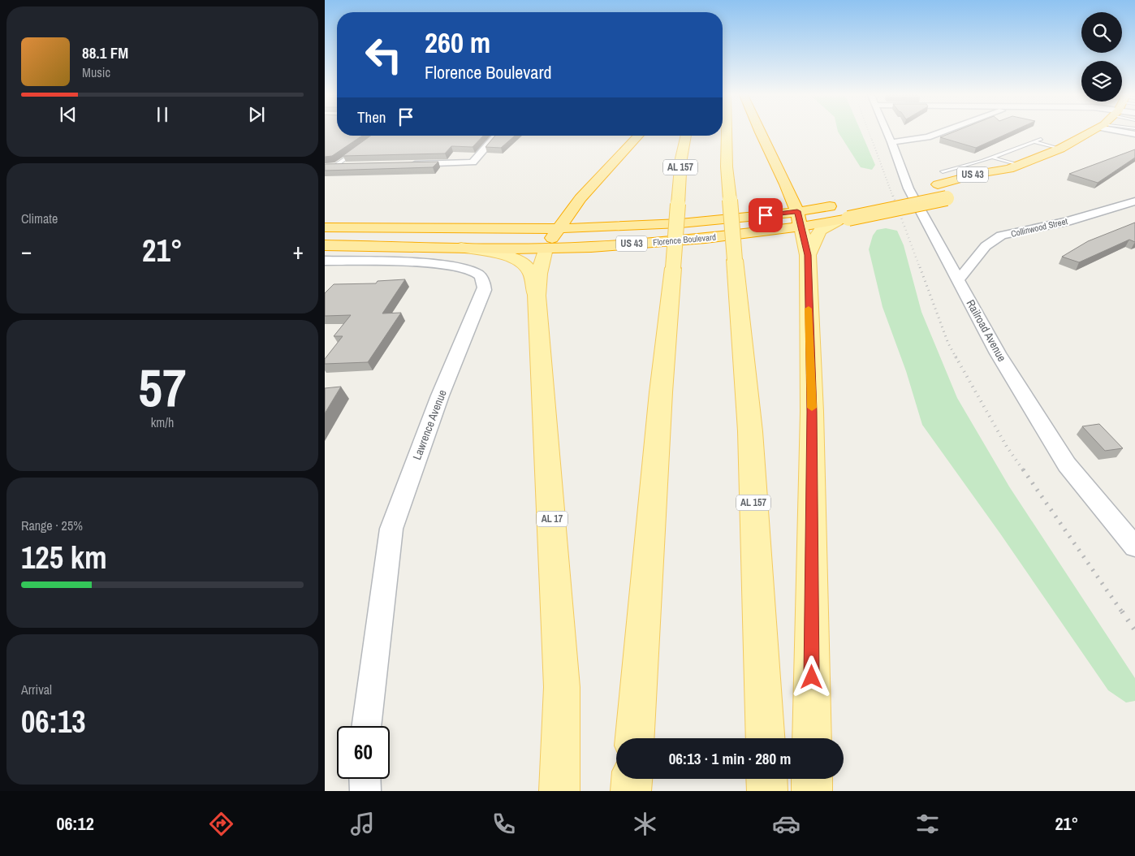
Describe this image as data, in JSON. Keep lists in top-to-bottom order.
{
  "streets": {
    "highway": ["US 43", "Florence Boulevard"],
    "main road": ["AL 157", "AL 17"],
    "street": ["Collinwood Street", "Railroad Avenue", "Lawrence Avenue"]
  },
  "crossings": [
    ["Collinwood Street", "Railroad Avenue"],
    ["Florence Boulevard", "AL 17"]
  ],
  "page": {
    "turn": ["260 m", "Florence Boulevard"],
    "song": ["88.1 FM", "Music"],
    "then": "Then",
    "tile": [
      "Climate",
      ["57", "km/h"],
      ["Range · 25%", "125 km"],
      ["Arrival", "06:13"]
    ],
    "heat": ["−", "21°", "+"],
    "limit": "60",
    "trip": "06:13 · 1 min · 280 m",
    "tabs": ["06:12", "21°"]
  }
}
